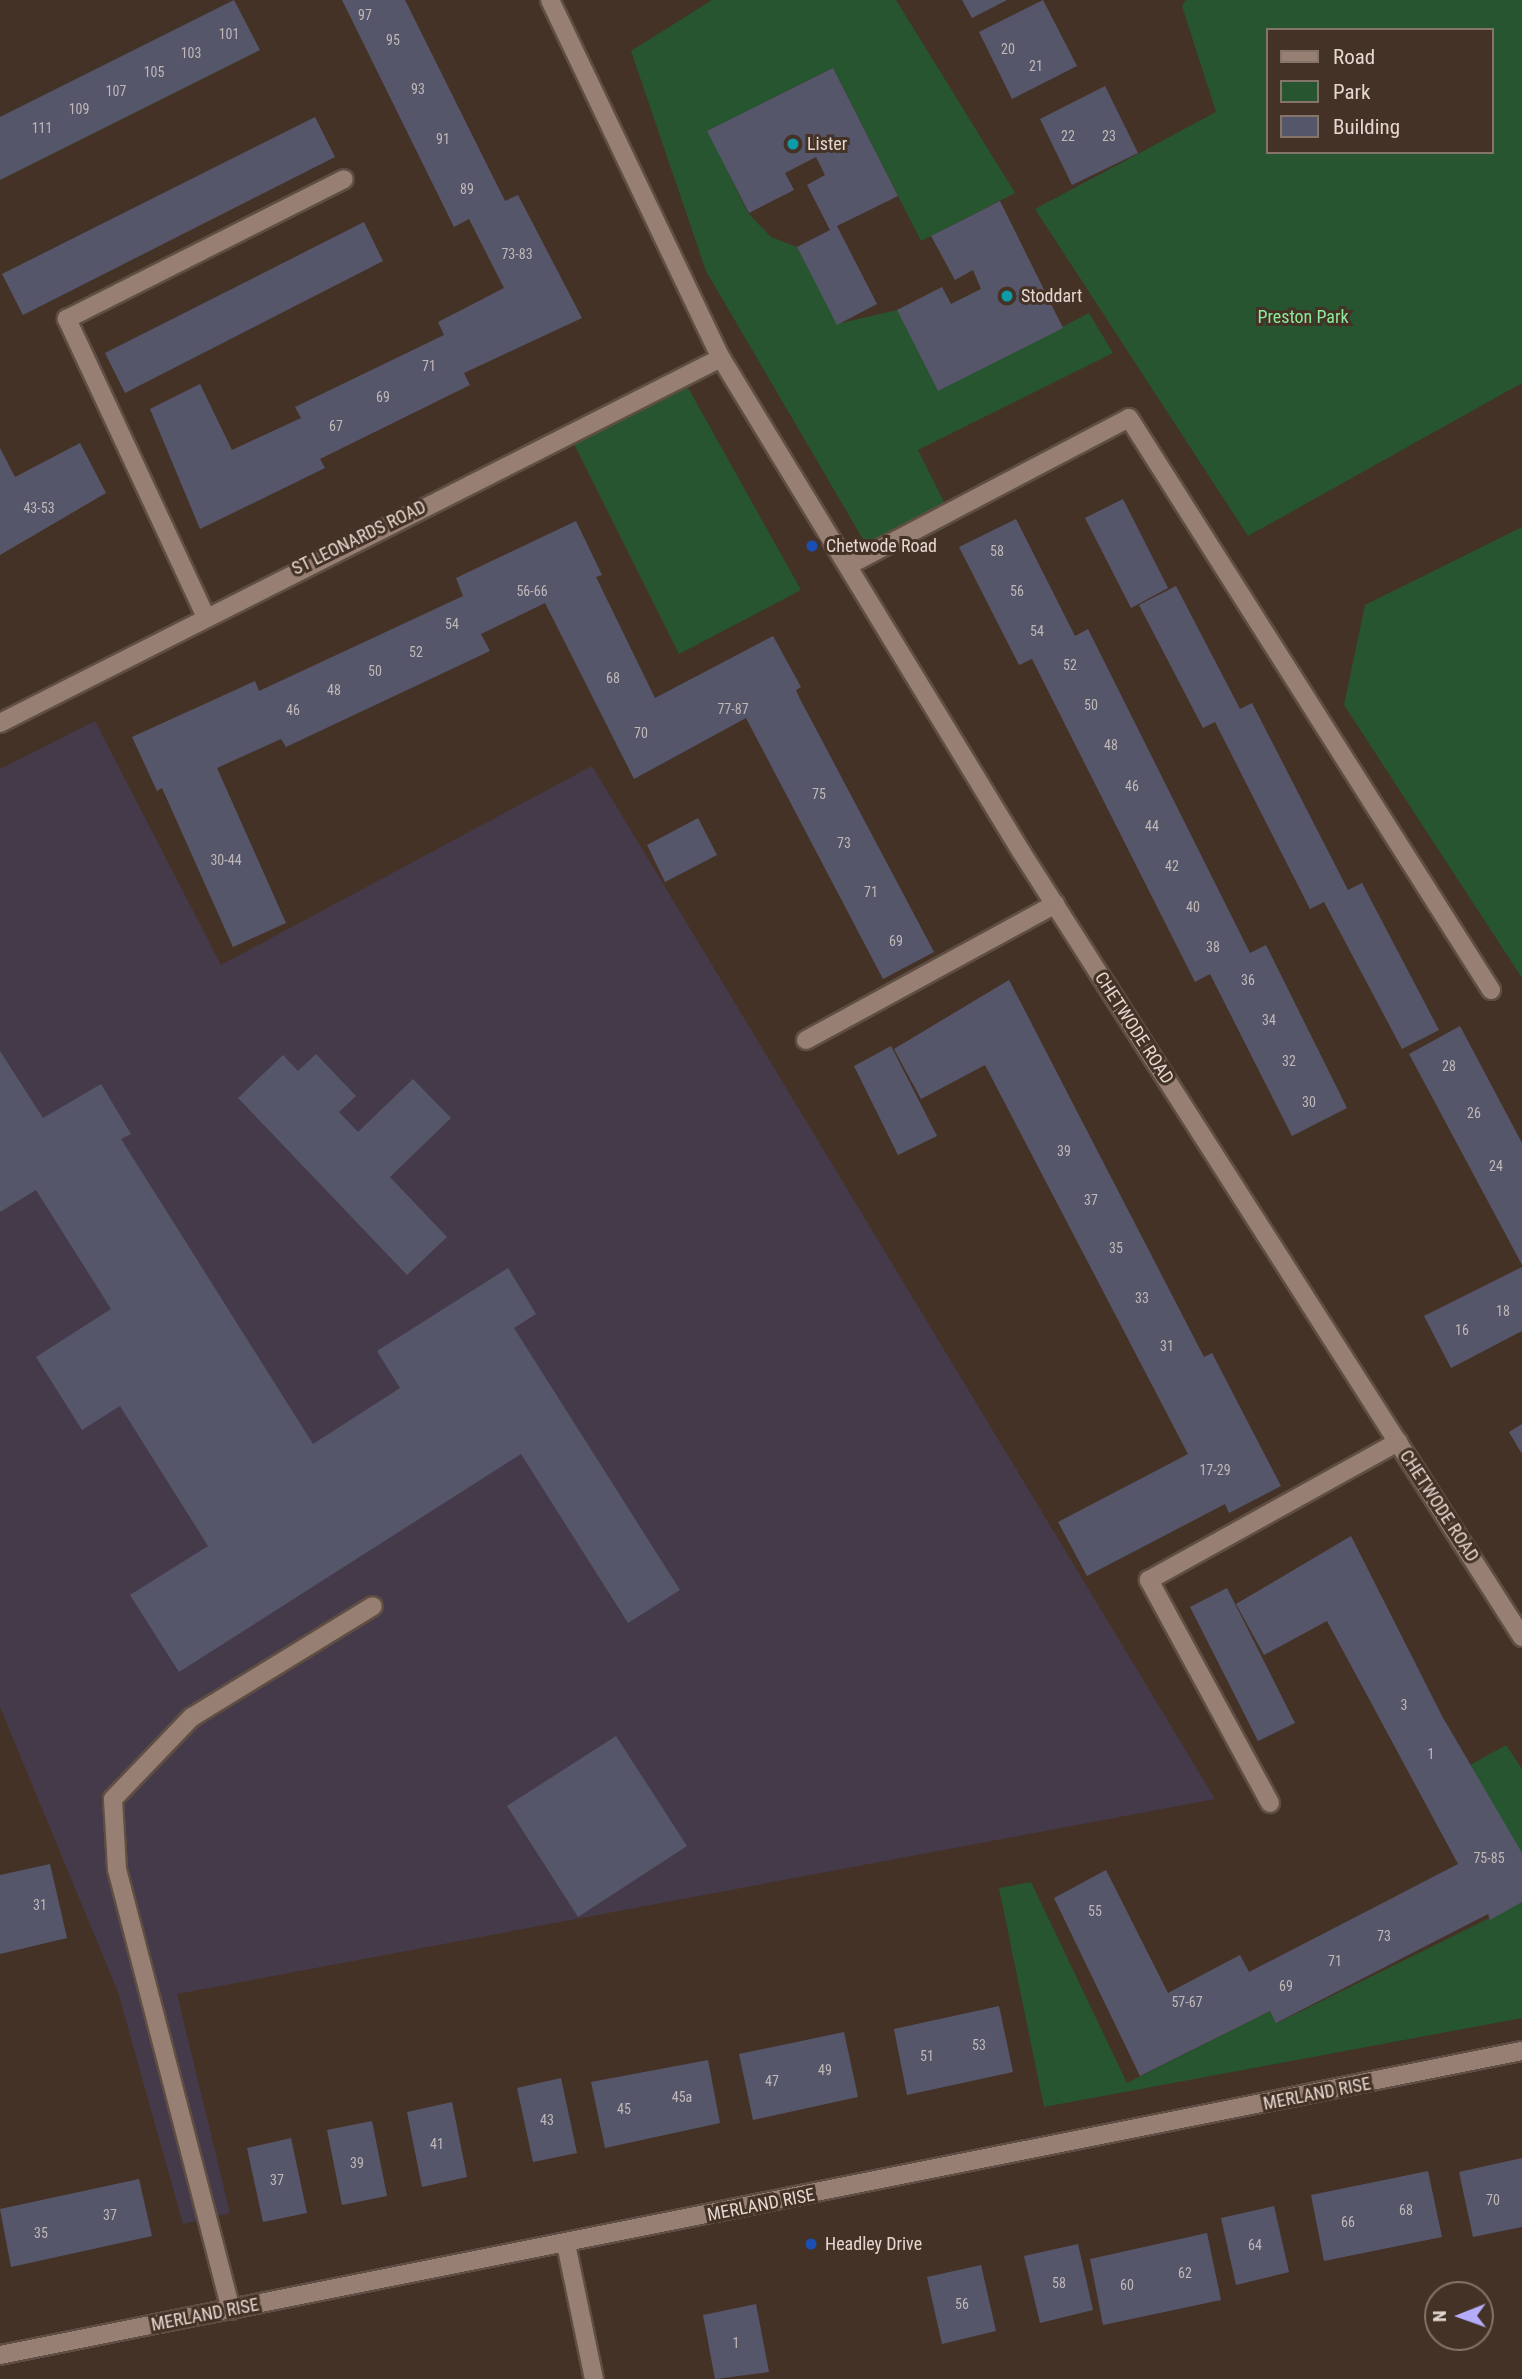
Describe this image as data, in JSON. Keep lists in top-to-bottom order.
{
  "streets": {
    "street": ["ST LEONARDS ROAD", "CHETWODE ROAD", "MERLAND RISE"]
  },
  "crossings": [
    ["ST LEONARDS ROAD", "CHETWODE ROAD"]
  ],
  "parks": ["Preston Park"],
  "places": [
    "Lister",
    "Stoddart",
    "Chetwode Road",
    "Headley Drive"
  ],
  "house_numbers": [
    "97",
    "101",
    "95",
    "20",
    "103",
    "21",
    "105",
    "93",
    "107",
    "109",
    "111",
    "22",
    "23",
    "91",
    "89",
    "73-83",
    "71",
    "69",
    "67",
    "43-53",
    "58",
    "56-66",
    "56",
    "54",
    "54",
    "52",
    "52",
    "50",
    "68",
    "48",
    "50",
    "77-87",
    "46",
    "70",
    "48",
    "46",
    "75",
    "44",
    "73",
    "30-44",
    "42",
    "71",
    "40",
    "69",
    "38",
    "36",
    "34",
    "32",
    "28",
    "30",
    "26",
    "39",
    "24",
    "37",
    "35",
    "33",
    "18",
    "16",
    "31",
    "17-29",
    "3",
    "1",
    "75-85",
    "31",
    "55",
    "73",
    "71",
    "69",
    "57-67",
    "53",
    "51",
    "49",
    "47",
    "45a",
    "45",
    "43",
    "41",
    "39",
    "37",
    "70",
    "68",
    "37",
    "66",
    "35",
    "64",
    "62",
    "58",
    "60",
    "56",
    "1"
  ],
  "legend": ["Road", "Park", "Building"],
  "north": "left"
}
